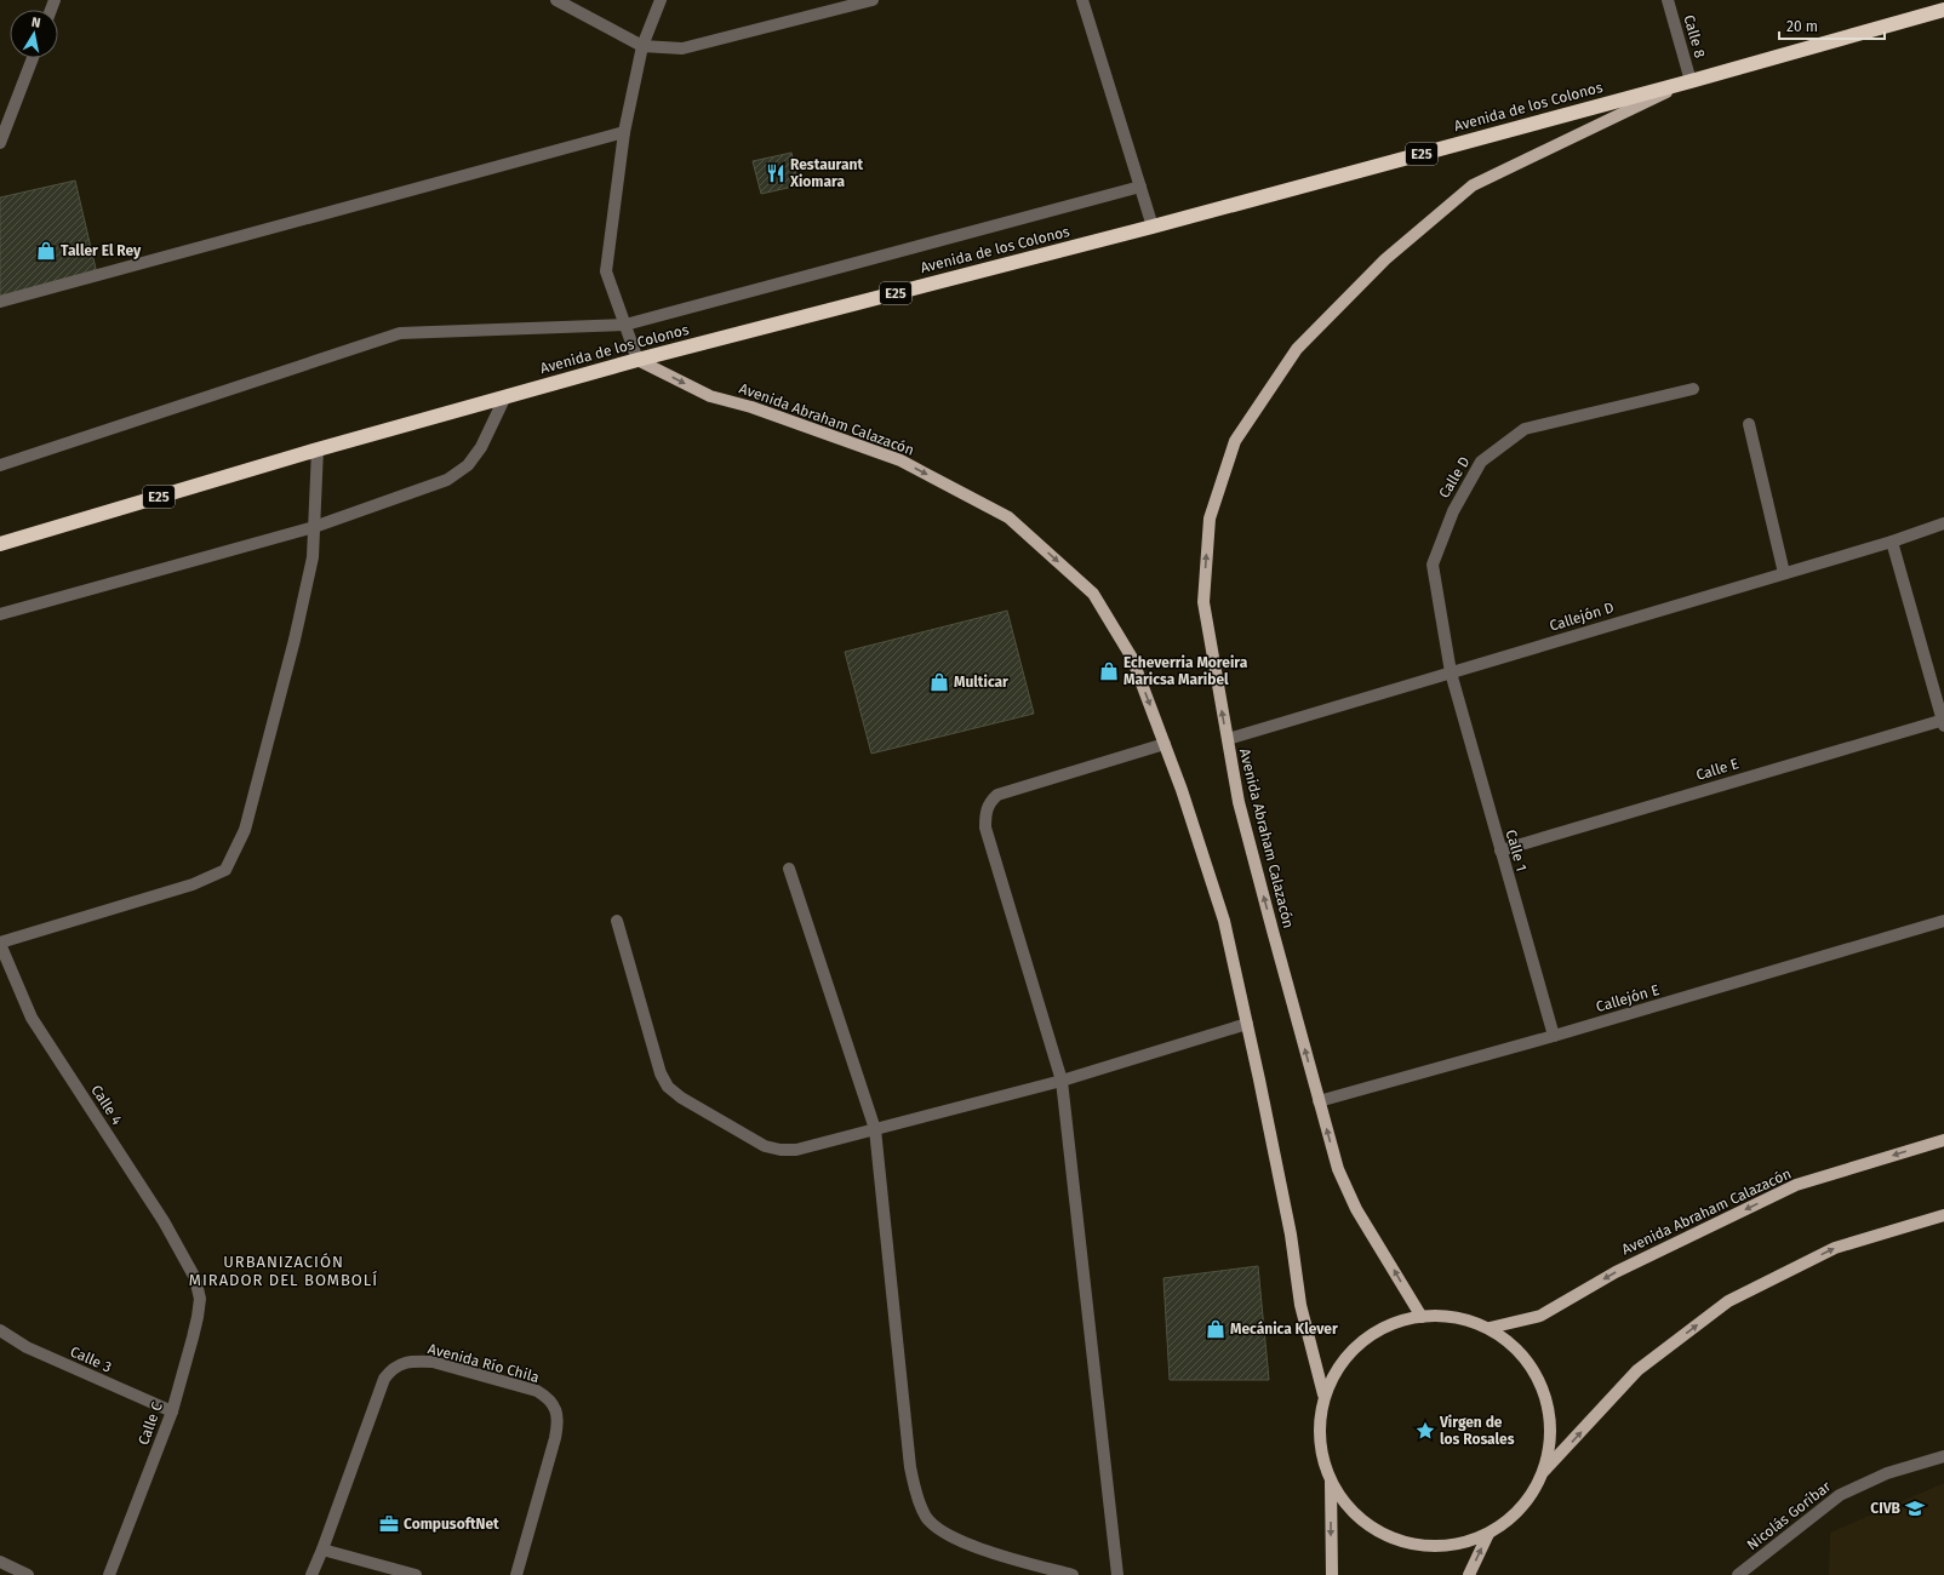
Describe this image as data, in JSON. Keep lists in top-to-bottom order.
{
  "streets": {
    "highway": ["Avenida de los Colonos", "E25"],
    "main road": ["Avenida Abraham Calazacón"],
    "street": [
      "Calle 8",
      "Calle D",
      "Callejón D",
      "Calle E",
      "Calle 1",
      "Callejón E",
      "Calle 4",
      "Calle 3",
      "Avenida Río Chila",
      "Calle C",
      "Nicolás Goríbar"
    ]
  },
  "crossings": [
    ["Calle 8", "Avenida de los Colonos"],
    ["Calle 8", "Avenida Abraham Calazacón"],
    ["Avenida de los Colonos", "Avenida Abraham Calazacón"],
    ["Avenida Abraham Calazacón", "Callejón D"],
    ["Avenida Abraham Calazacón", "Callejón E"],
    ["Calle D", "Callejón D"],
    ["Calle D", "Calle 1"],
    ["Callejón D", "Calle 1"],
    ["Calle E", "Calle 1"],
    ["Calle 1", "Callejón E"],
    ["Calle 4", "Calle C"],
    ["Calle 3", "Calle C"]
  ],
  "districts": ["URBANIZACIÓN MIRADOR DEL BOMBOLÍ"],
  "places": {
    "restaurant": ["Restaurant Xiomara"],
    "shop": [
      "Taller El Rey",
      "Echeverria Moreira Maricsa Maribel",
      "Multicar",
      "Mecánica Klever"
    ],
    "place": ["Virgen de los Rosales"],
    "school or university": ["CIVB"],
    "office": ["CompusoftNet"]
  },
  "scale_bar": "20 m",
  "north": "top"
}
